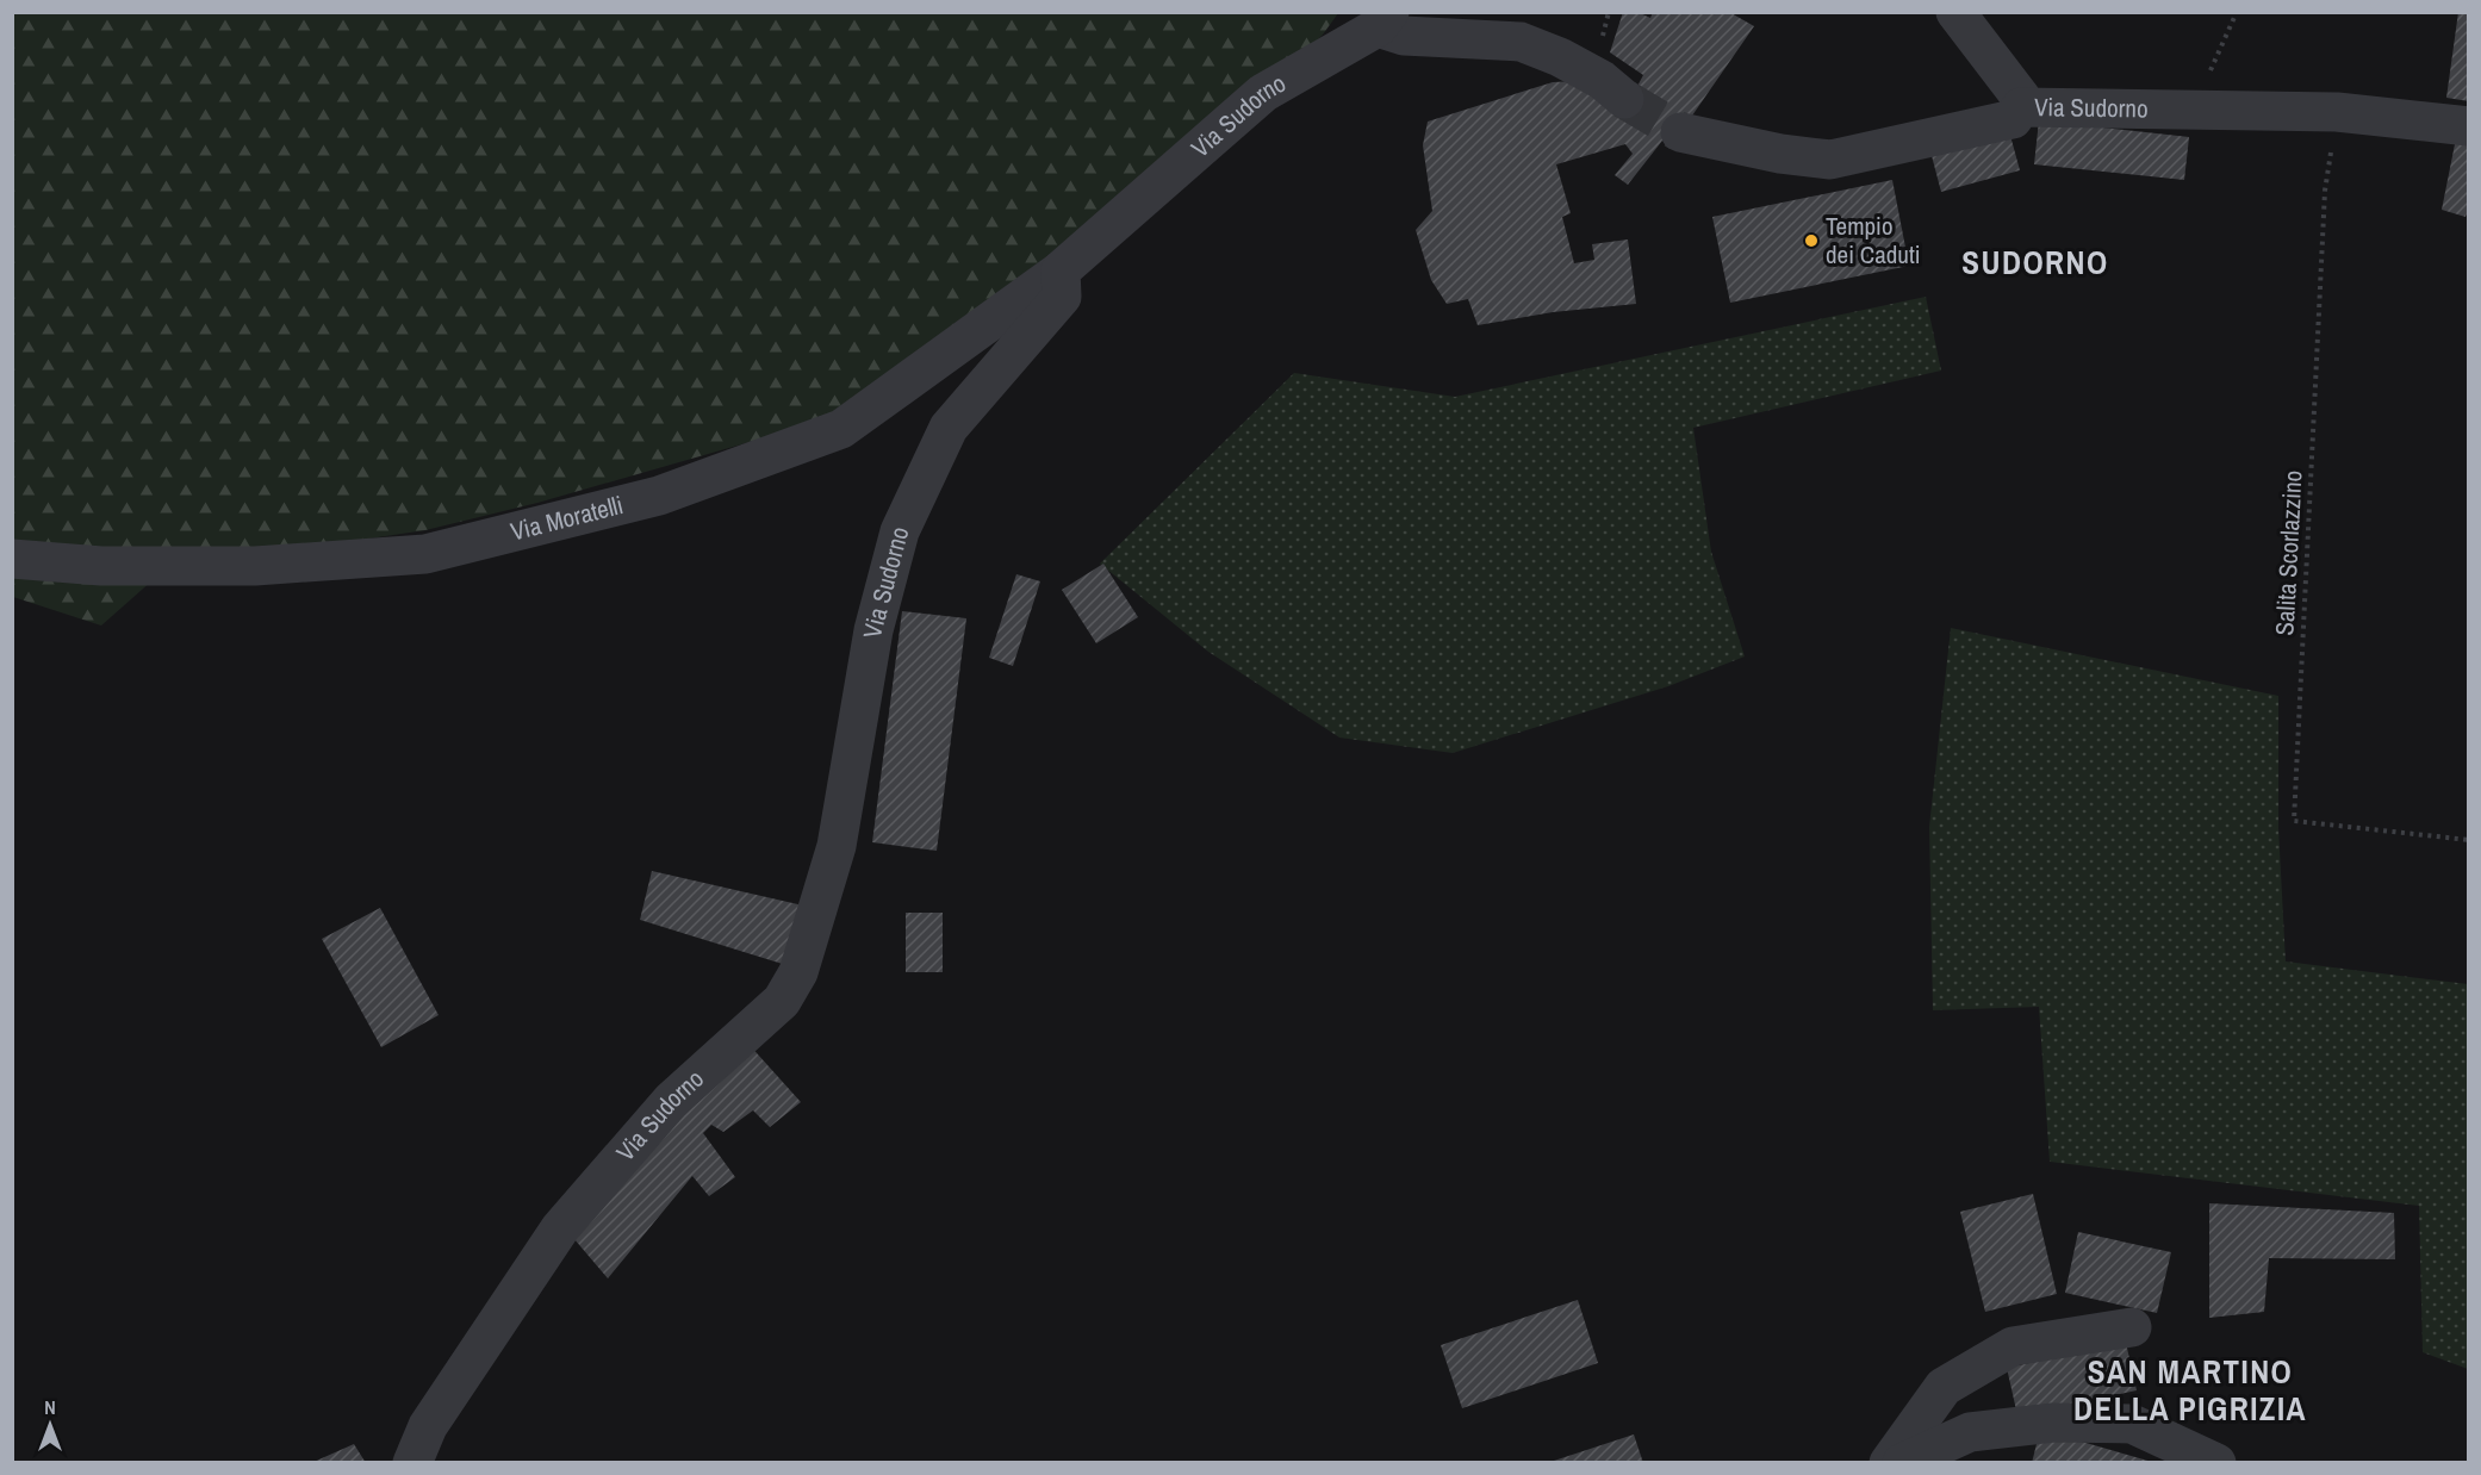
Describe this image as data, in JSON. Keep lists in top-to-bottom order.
{
  "streets": {
    "street": ["Via Sudorno", "Via Moratelli"],
    "path": ["Salita Scorlazzino"]
  },
  "crossings": [
    ["Via Sudorno", "Via Moratelli"],
    ["Via Sudorno", "Salita Scorlazzino"]
  ],
  "districts": ["SUDORNO", "SAN MARTINO DELLA PIGRIZIA"],
  "places": ["Tempio dei Caduti"],
  "north": "top"
}
